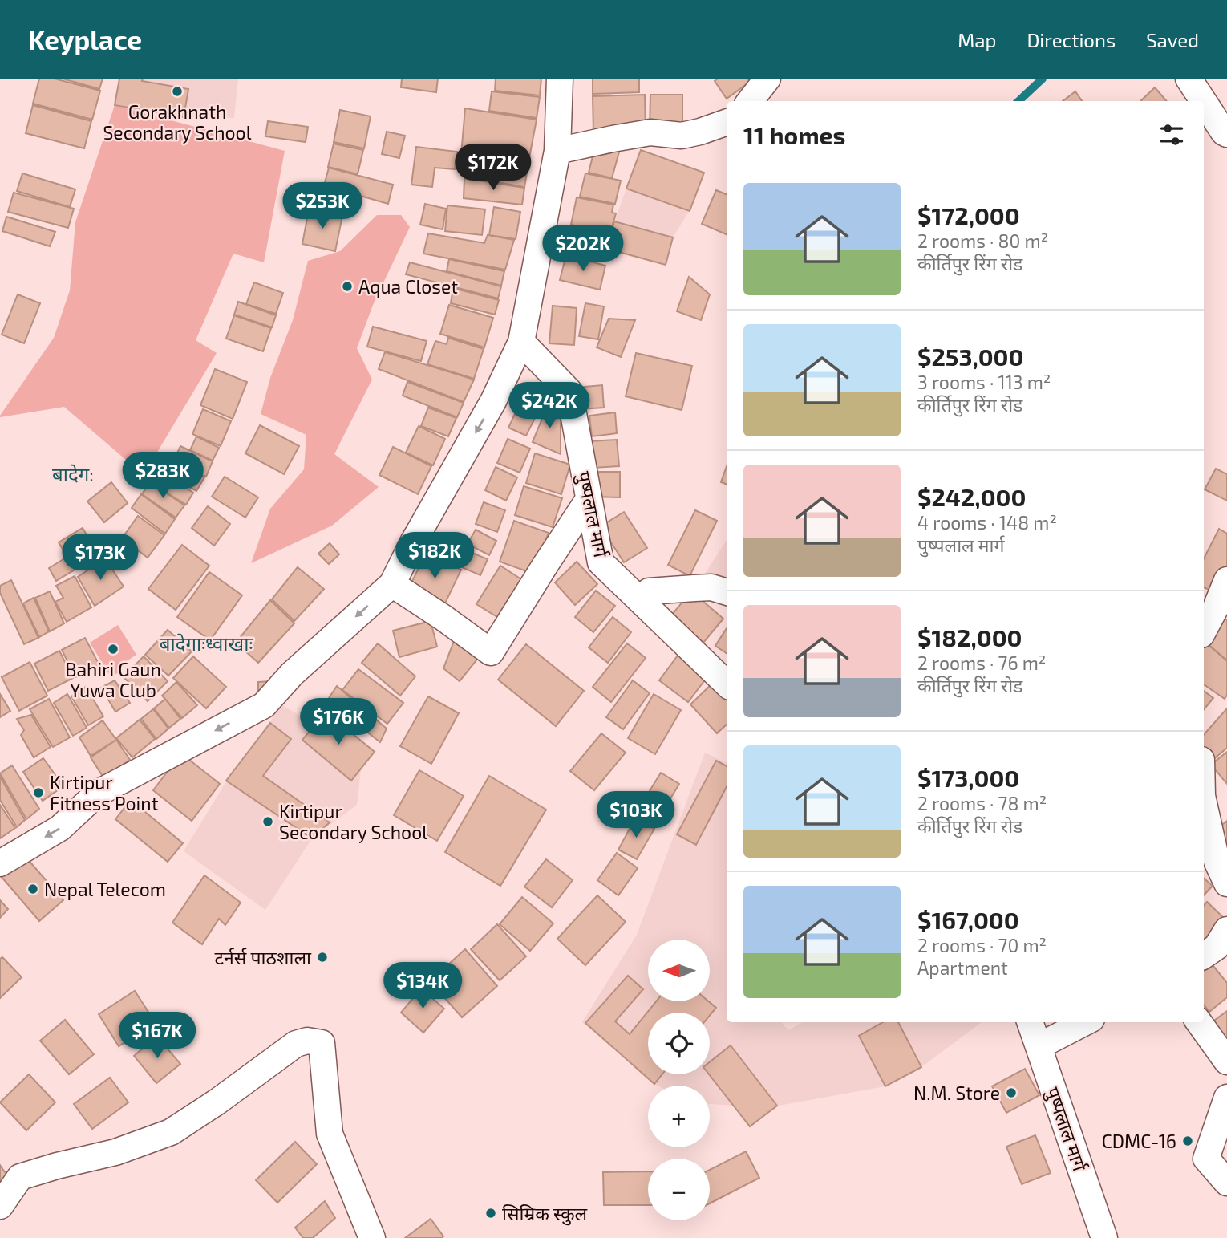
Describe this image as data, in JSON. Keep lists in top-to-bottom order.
{
  "streets": {
    "street": ["पुष्पलाल मार्ग"]
  },
  "districts": ["बादेग:", "बादेगाःध्वाखाः"],
  "places": [
    "Gorakhnath Secondary School",
    "Aqua Closet",
    "Bahiri Gaun Yuwa Club",
    "Kirtipur Fitness Point",
    "Kirtipur Secondary School",
    "Nepal Telecom",
    "टर्नर्स पाठशाला",
    "N.M. Store",
    "CDMC-16",
    "सिम्रिक स्कुल"
  ],
  "north": "left",
  "page": {
    "header": "Keyplace",
    "nav": ["Map", "Directions", "Saved"],
    "heading": "11 homes",
    "price": [
      "$172K",
      "$253K",
      "$202K",
      "$242K",
      "$283K",
      "$182K",
      "$173K",
      "$176K",
      "$103K",
      "$134K",
      "$167K"
    ],
    "list": [
      {
        "name": "$172,000",
        "note": "2 rooms · 80 m² · कीर्तिपुर रिंग रोड"
      },
      {
        "name": "$253,000",
        "note": "3 rooms · 113 m² · कीर्तिपुर रिंग रोड"
      },
      {
        "name": "$242,000",
        "note": "4 rooms · 148 m² · पुष्पलाल मार्ग"
      },
      {
        "name": "$182,000",
        "note": "2 rooms · 76 m² · कीर्तिपुर रिंग रोड"
      },
      {
        "name": "$173,000",
        "note": "2 rooms · 78 m² · कीर्तिपुर रिंग रोड"
      },
      {
        "name": "$167,000",
        "note": "2 rooms · 70 m² · Apartment"
      }
    ],
    "map_buttons": ["+", "−"]
  }
}
